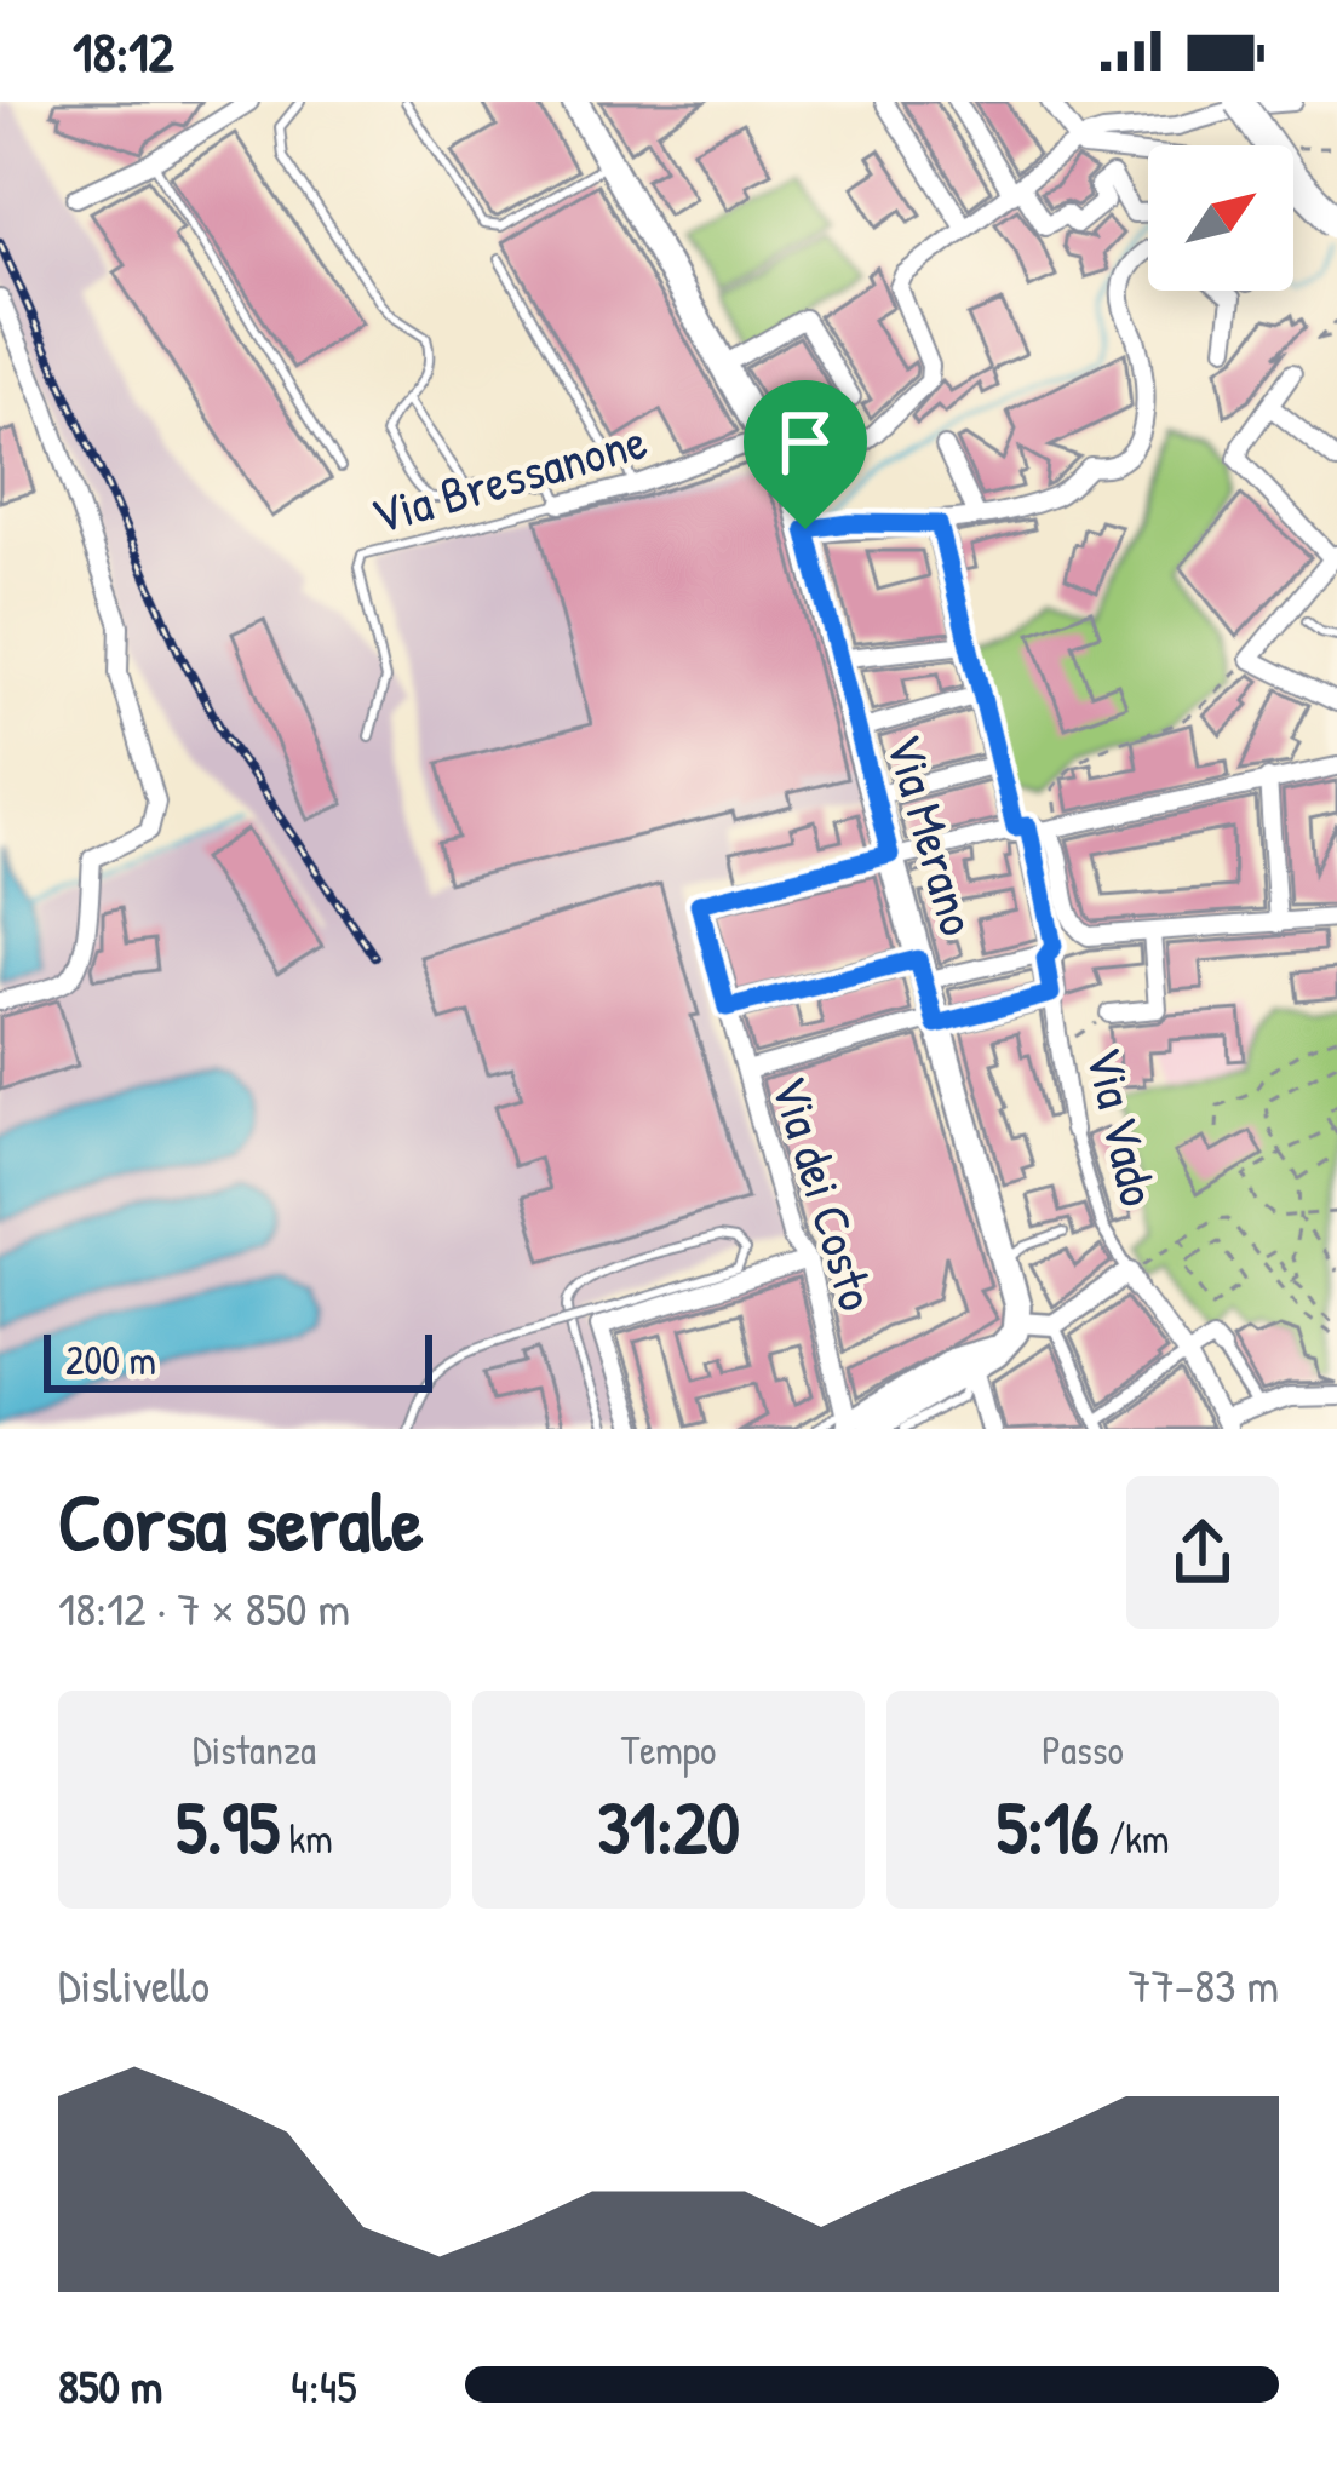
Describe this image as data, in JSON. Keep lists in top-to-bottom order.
{
  "streets": {
    "main road": ["Via Merano"],
    "street": ["Via Bressanone", "Via Vado", "Via dei Costo"]
  },
  "crossings": [
    ["Via Bressanone", "Via Merano"],
    ["Via Merano", "Via dei Costo"]
  ],
  "scale_bar": "200 m",
  "north": "top right",
  "page": {
    "status": "18:12",
    "scale": "200 m",
    "heading": ["Corsa serale", "18:12 · 7 × 850 m"],
    "stats": [
      ["Distanza", "5.95 km"],
      ["Tempo", "31:20"],
      ["Passo", "5:16 /km"]
    ],
    "chart": ["Dislivello", "77–83 m"],
    "list": [
      {
        "name": "850 m",
        "note": "4:45"
      }
    ]
  }
}
